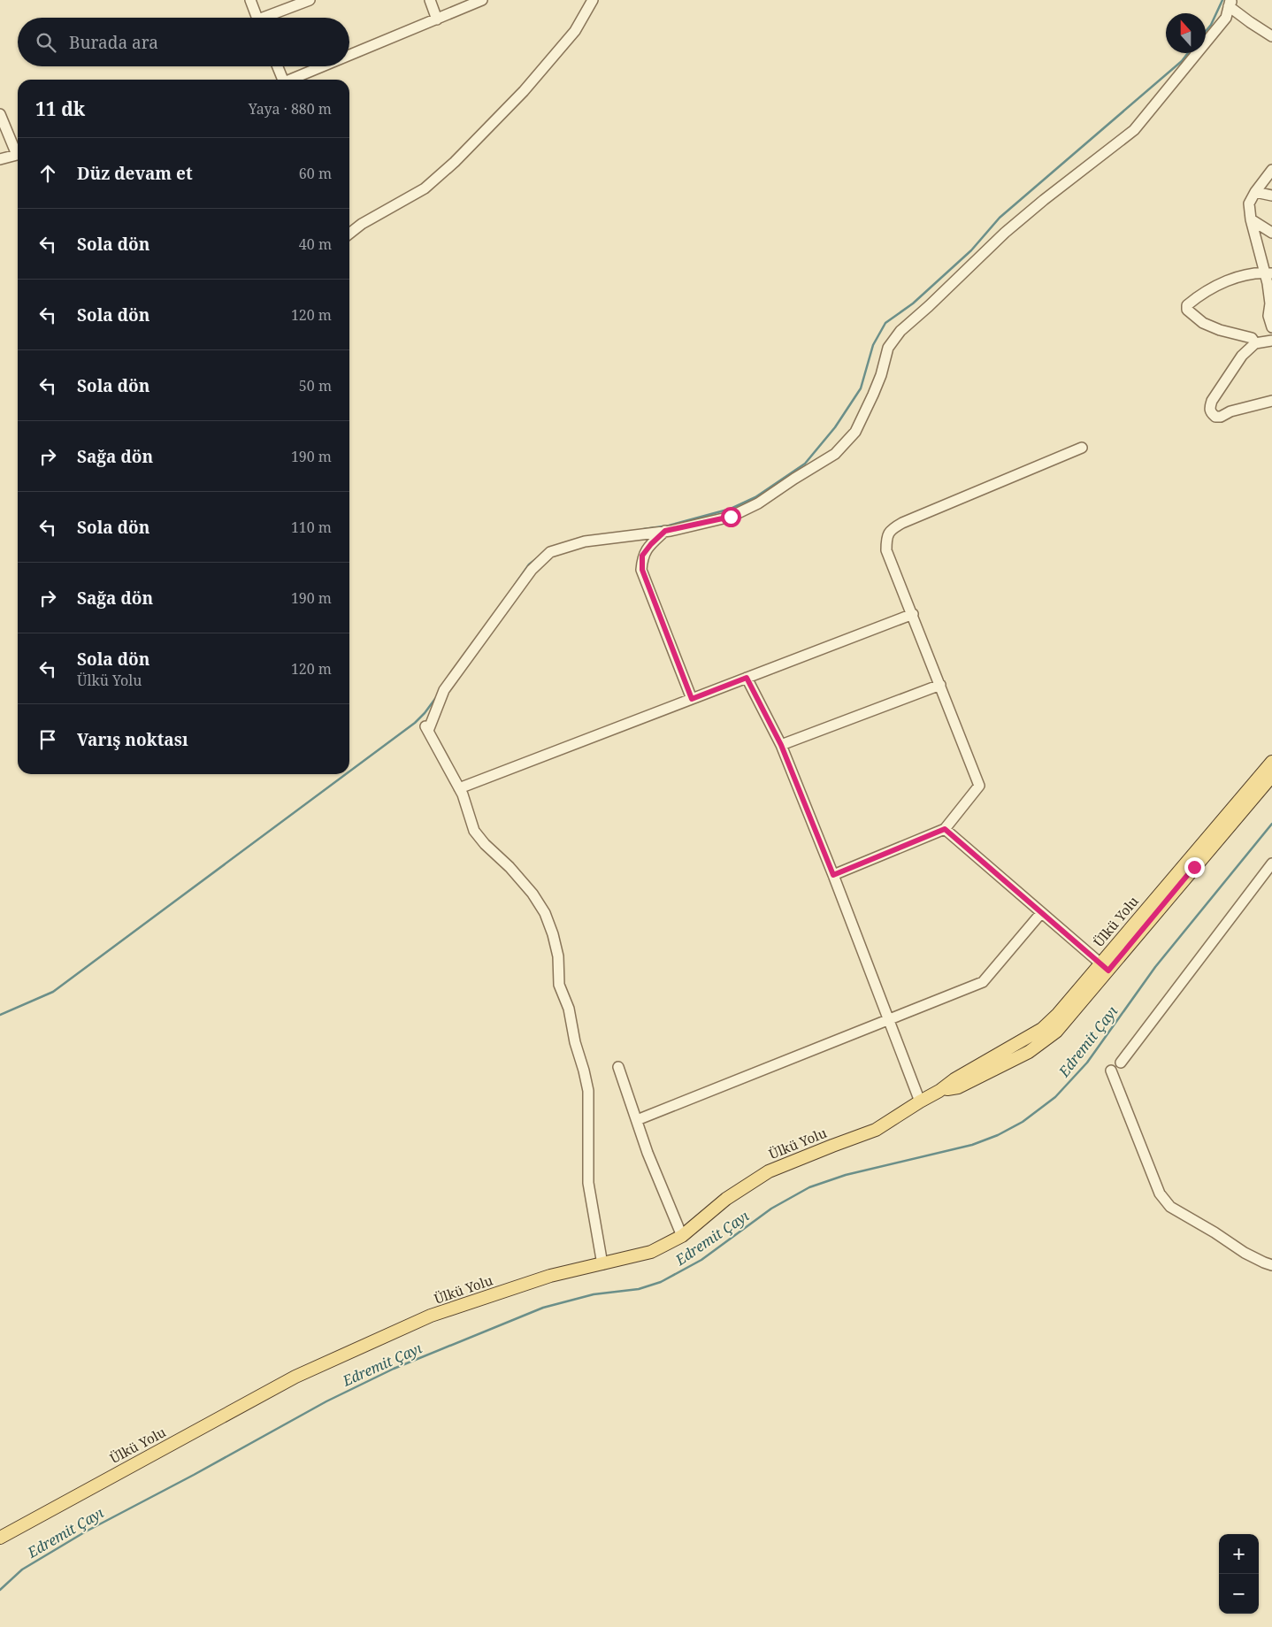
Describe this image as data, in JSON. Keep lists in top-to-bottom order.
{
  "streets": {
    "main road": ["Ülkü Yolu"]
  },
  "water": ["Edremit Çayı"],
  "north": "top",
  "page": {
    "search": "Burada ara",
    "heading": ["11 dk", "Yaya · 880 m"],
    "list": [
      ["Düz devam et", "60 m"],
      ["Sola dön", "40 m"],
      ["Sola dön", "120 m"],
      ["Sola dön", "50 m"],
      ["Sağa dön", "190 m"],
      ["Sola dön", "110 m"],
      ["Sağa dön", "190 m"],
      ["Sola dön", "Ülkü Yolu", "120 m"],
      "Varış noktası"
    ],
    "map_buttons": ["+", "−"]
  }
}
